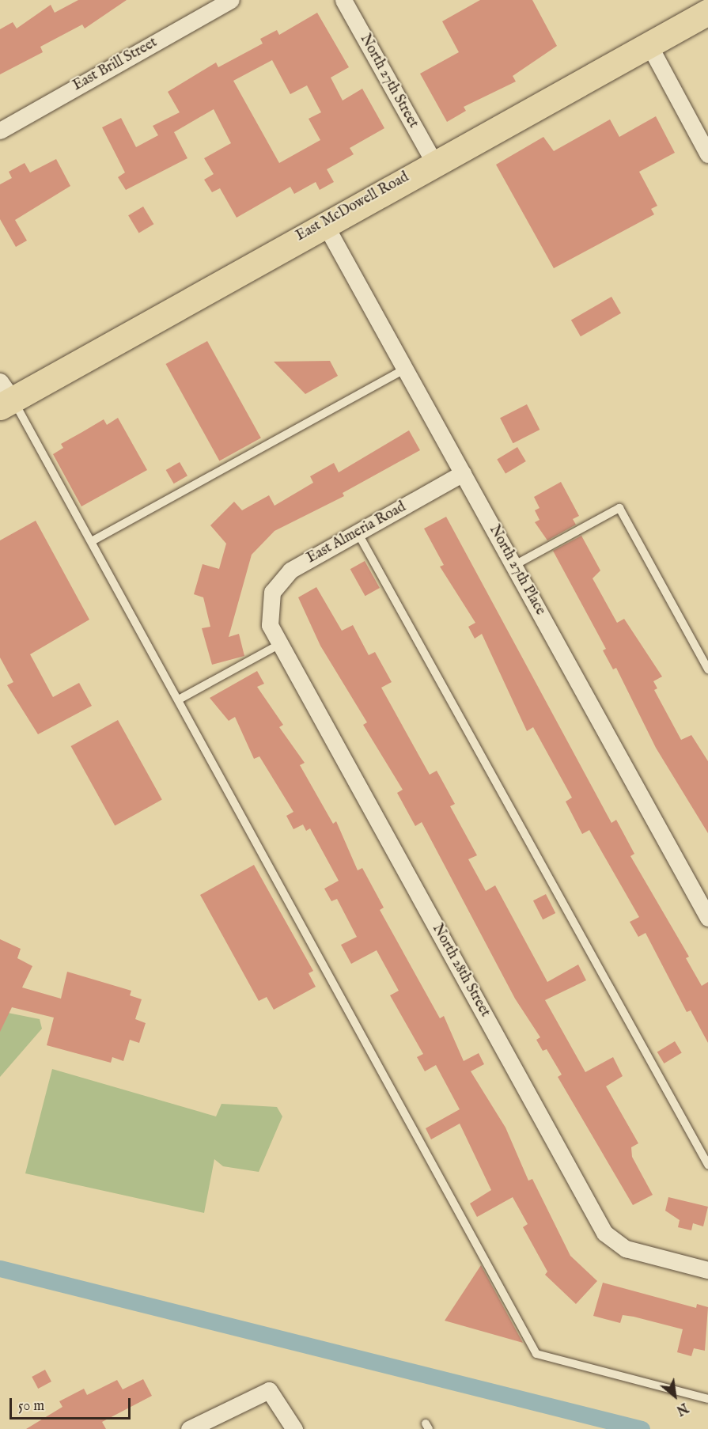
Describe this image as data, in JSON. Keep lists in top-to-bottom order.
{
  "streets": {
    "main road": ["East McDowell Road"],
    "street": [
      "East Brill Street",
      "North 27th Street",
      "East Almeria Road",
      "North 27th Place",
      "North 28th Street"
    ]
  },
  "crossings": [
    ["North 27th Street", "East McDowell Road"],
    ["East McDowell Road", "North 27th Place"],
    ["East Almeria Road", "North 27th Place"],
    ["East Almeria Road", "North 28th Street"]
  ],
  "scale_bar": "50 m",
  "north": "bottom right"
}
